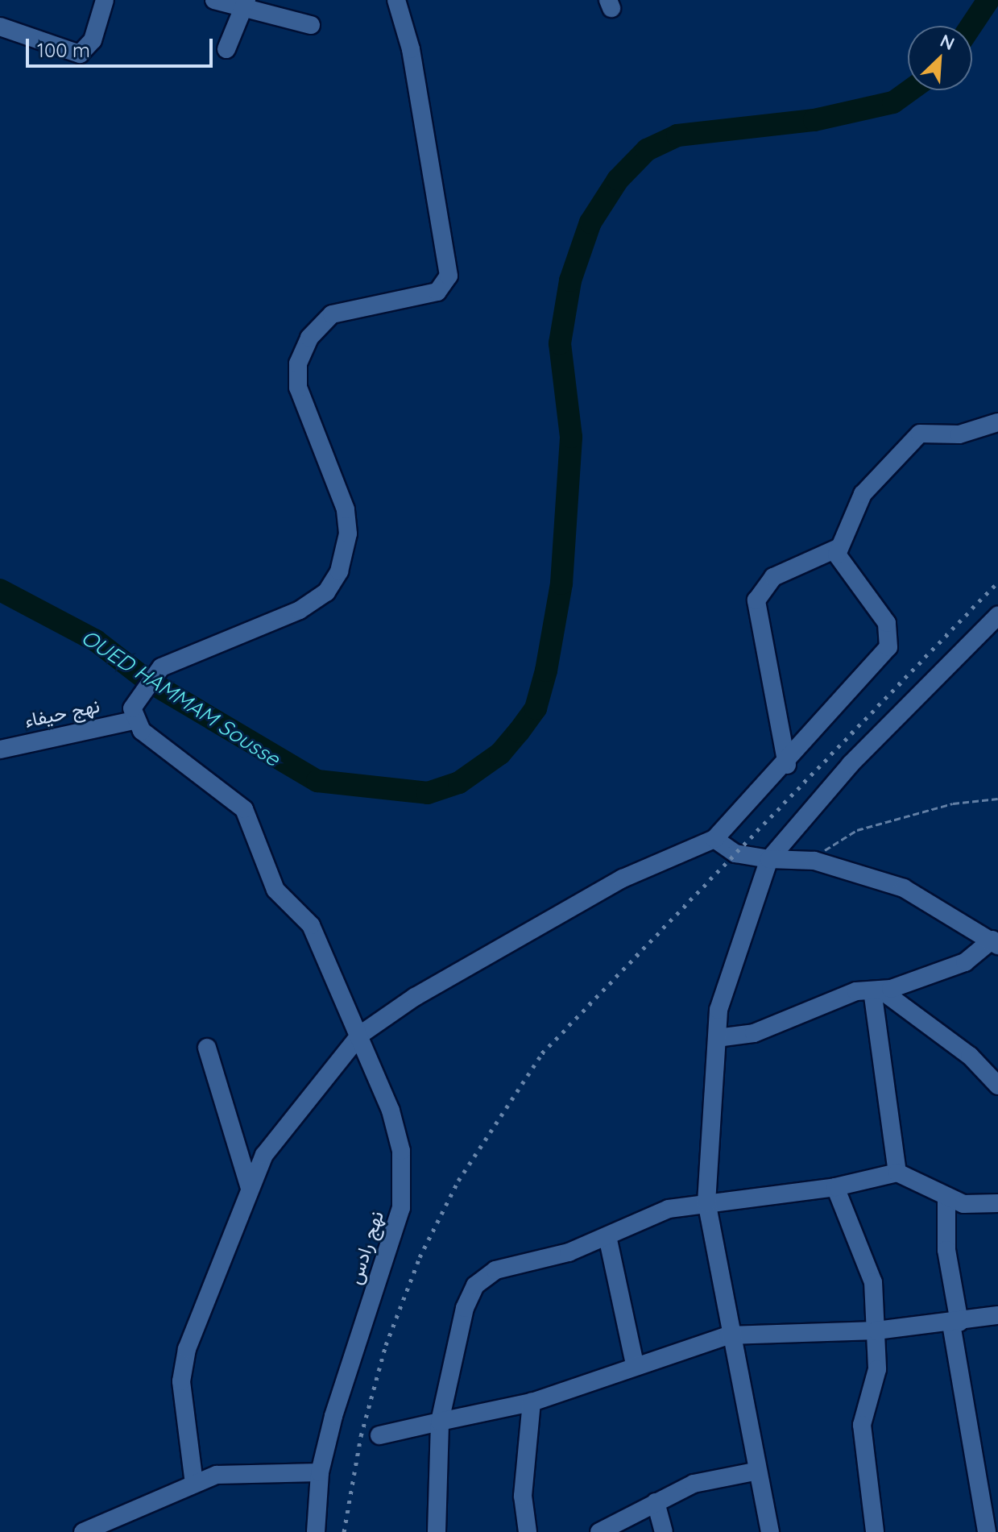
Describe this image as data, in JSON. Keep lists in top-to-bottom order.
{
  "streets": {
    "street": ["نهج حيفاء", "نهج رادس"]
  },
  "crossings": [
    ["نهج حيفاء", "نهج رادس"]
  ],
  "water": ["OUED HAMMAM Sousse"],
  "scale_bar": "100 m",
  "north": "top right"
}
